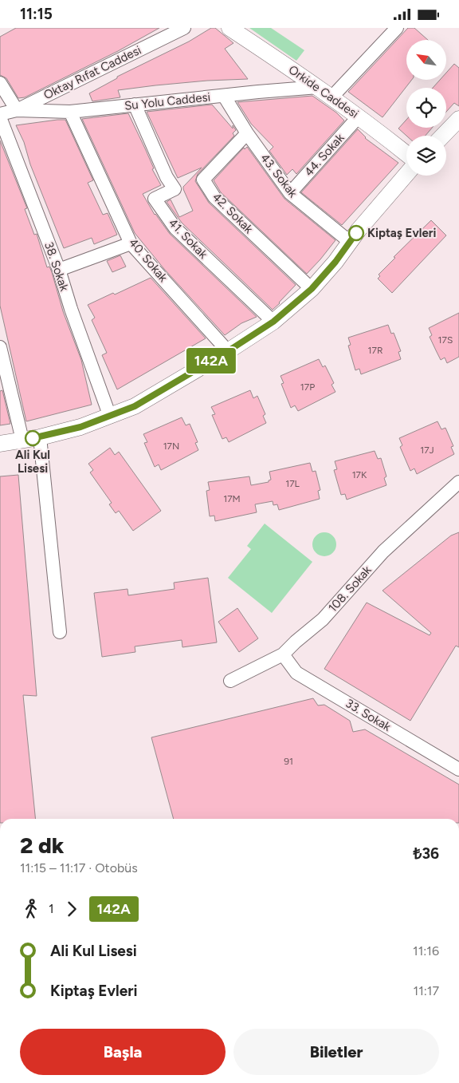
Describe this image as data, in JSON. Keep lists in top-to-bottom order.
{
  "streets": {
    "street": [
      "Oktay Rıfat Caddesi",
      "Orkide Caddesi",
      "Su Yolu Caddesi",
      "44. Sokak",
      "43. Sokak",
      "42. Sokak",
      "41. Sokak",
      "40. Sokak",
      "38. Sokak",
      "108. Sokak",
      "33. Sokak"
    ]
  },
  "crossings": [
    ["Oktay Rıfat Caddesi", "Su Yolu Caddesi"],
    ["Orkide Caddesi", "Su Yolu Caddesi"],
    ["Orkide Caddesi", "44. Sokak"],
    ["Su Yolu Caddesi", "43. Sokak"],
    ["Su Yolu Caddesi", "41. Sokak"],
    ["Su Yolu Caddesi", "40. Sokak"],
    ["44. Sokak", "43. Sokak"],
    ["43. Sokak", "42. Sokak"],
    ["108. Sokak", "33. Sokak"]
  ],
  "places": ["Kiptaş Evleri", "Ali Kul Lisesi"],
  "lines": ["bus line 142A"],
  "house_numbers": [
    "17S",
    "17R",
    "17P",
    "17N",
    "17J",
    "17K",
    "17L",
    "17M",
    "91"
  ],
  "north": "top left",
  "page": {
    "status": "11:15",
    "on_map": "142A",
    "heading": ["2 dk", "11:15 – 11:17 · Otobüs", "₺36"],
    "legs": ["1", "142A"],
    "list": [
      {
        "name": "Ali Kul Lisesi",
        "value": "11:16"
      },
      {
        "name": "Kiptaş Evleri",
        "value": "11:17"
      }
    ],
    "buttons": ["Başla", "Biletler"]
  }
}
